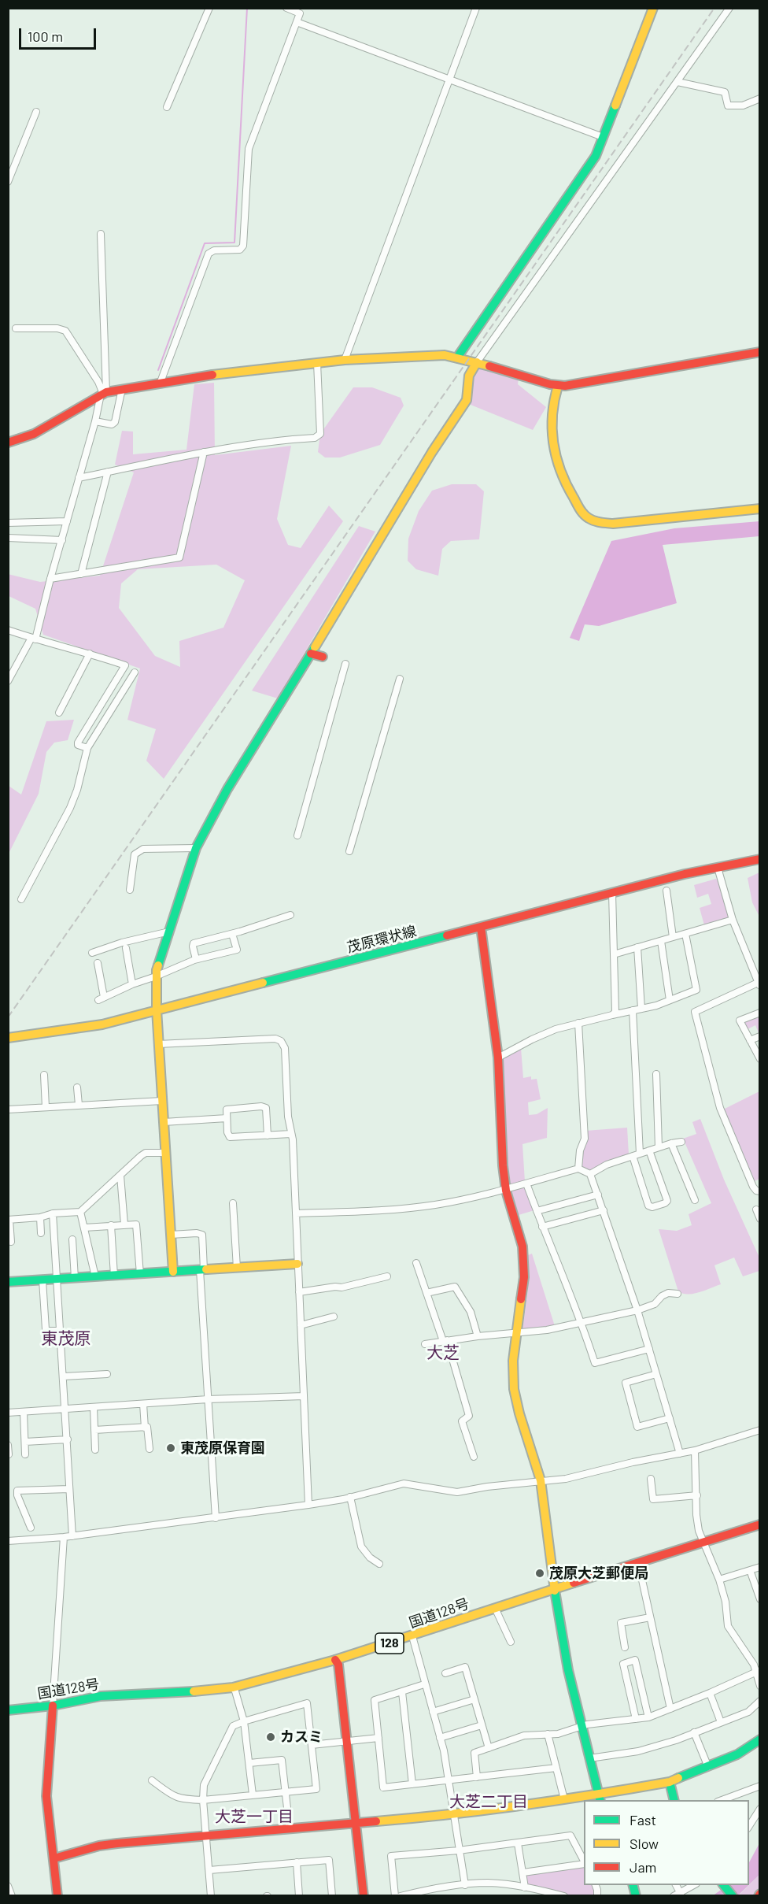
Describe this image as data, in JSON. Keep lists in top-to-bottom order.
{
  "streets": {
    "main road": ["茂原環状線", "国道128号", "128"]
  },
  "districts": [
    "東茂原",
    "大芝",
    "大芝二丁目",
    "大芝一丁目"
  ],
  "places": ["東茂原保育園", "茂原大芝郵便局", "カスミ"],
  "legend": ["Fast", "Slow", "Jam"],
  "scale_bar": "100 m"
}
